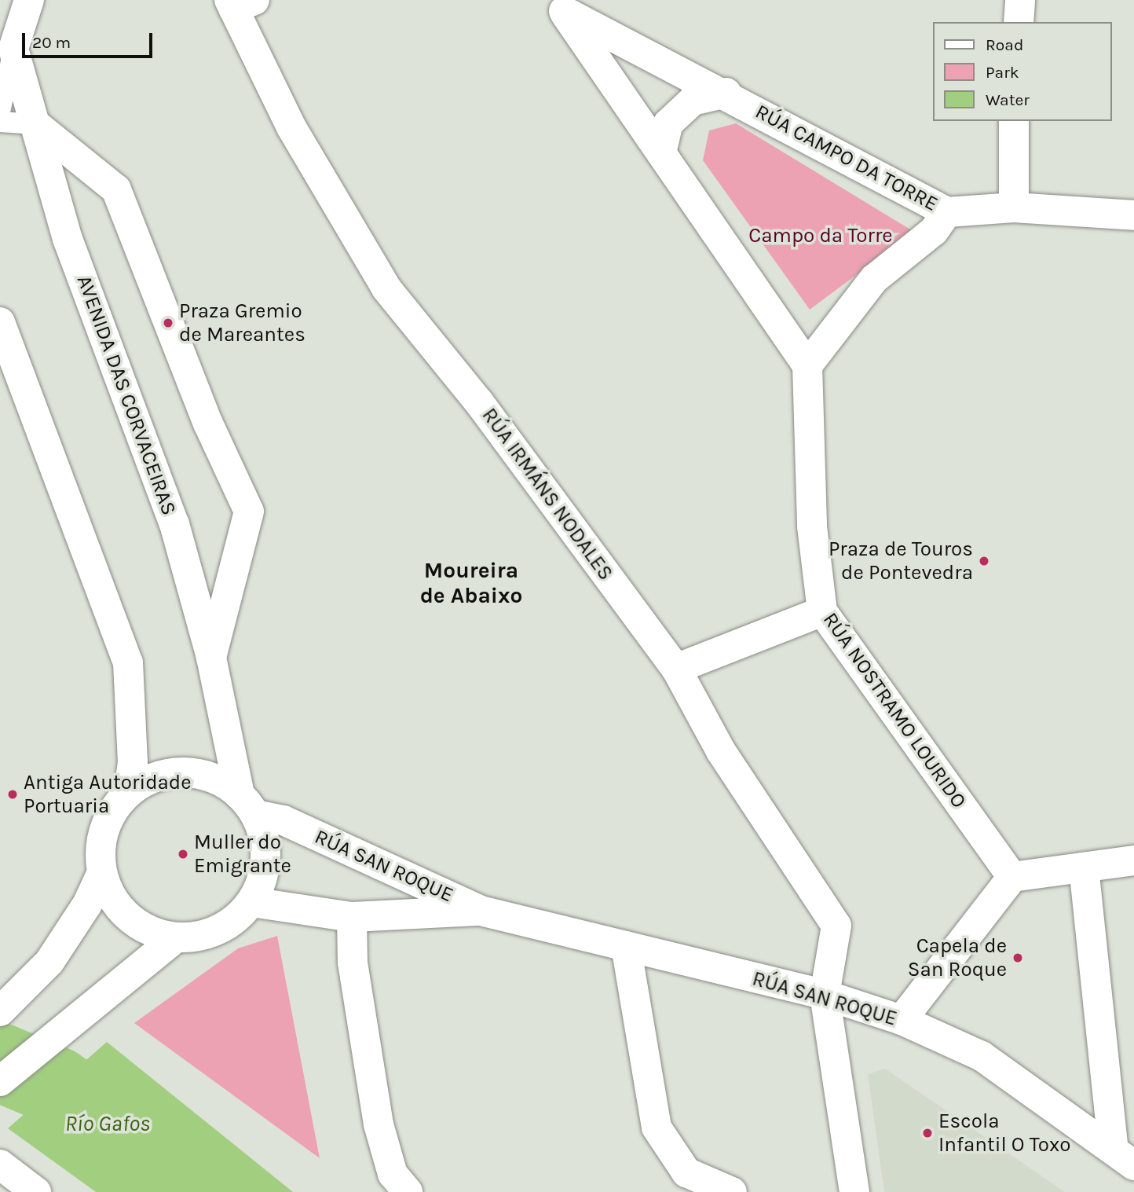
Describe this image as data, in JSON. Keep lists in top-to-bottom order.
{
  "streets": {
    "main road": [
      "RÚA CAMPO DA TORRE",
      "AVENIDA DAS CORVACEIRAS",
      "RÚA IRMÁNS NODALES",
      "RÚA NOSTRAMO LOURIDO",
      "RÚA SAN ROQUE"
    ]
  },
  "crossings": [
    ["RÚA CAMPO DA TORRE", "RÚA NOSTRAMO LOURIDO"],
    ["AVENIDA DAS CORVACEIRAS", "RÚA SAN ROQUE"],
    ["RÚA IRMÁNS NODALES", "RÚA SAN ROQUE"]
  ],
  "districts": ["Moureira de Abaixo"],
  "water": ["Río Gafos"],
  "parks": ["Campo da Torre"],
  "places": [
    "Praza Gremio de Mareantes",
    "Praza de Touros de Pontevedra",
    "Antiga Autoridade Portuaria",
    "Muller do Emigrante",
    "Capela de San Roque",
    "Escola Infantil O Toxo"
  ],
  "legend": ["Road", "Park", "Water"],
  "scale_bar": "20 m"
}
